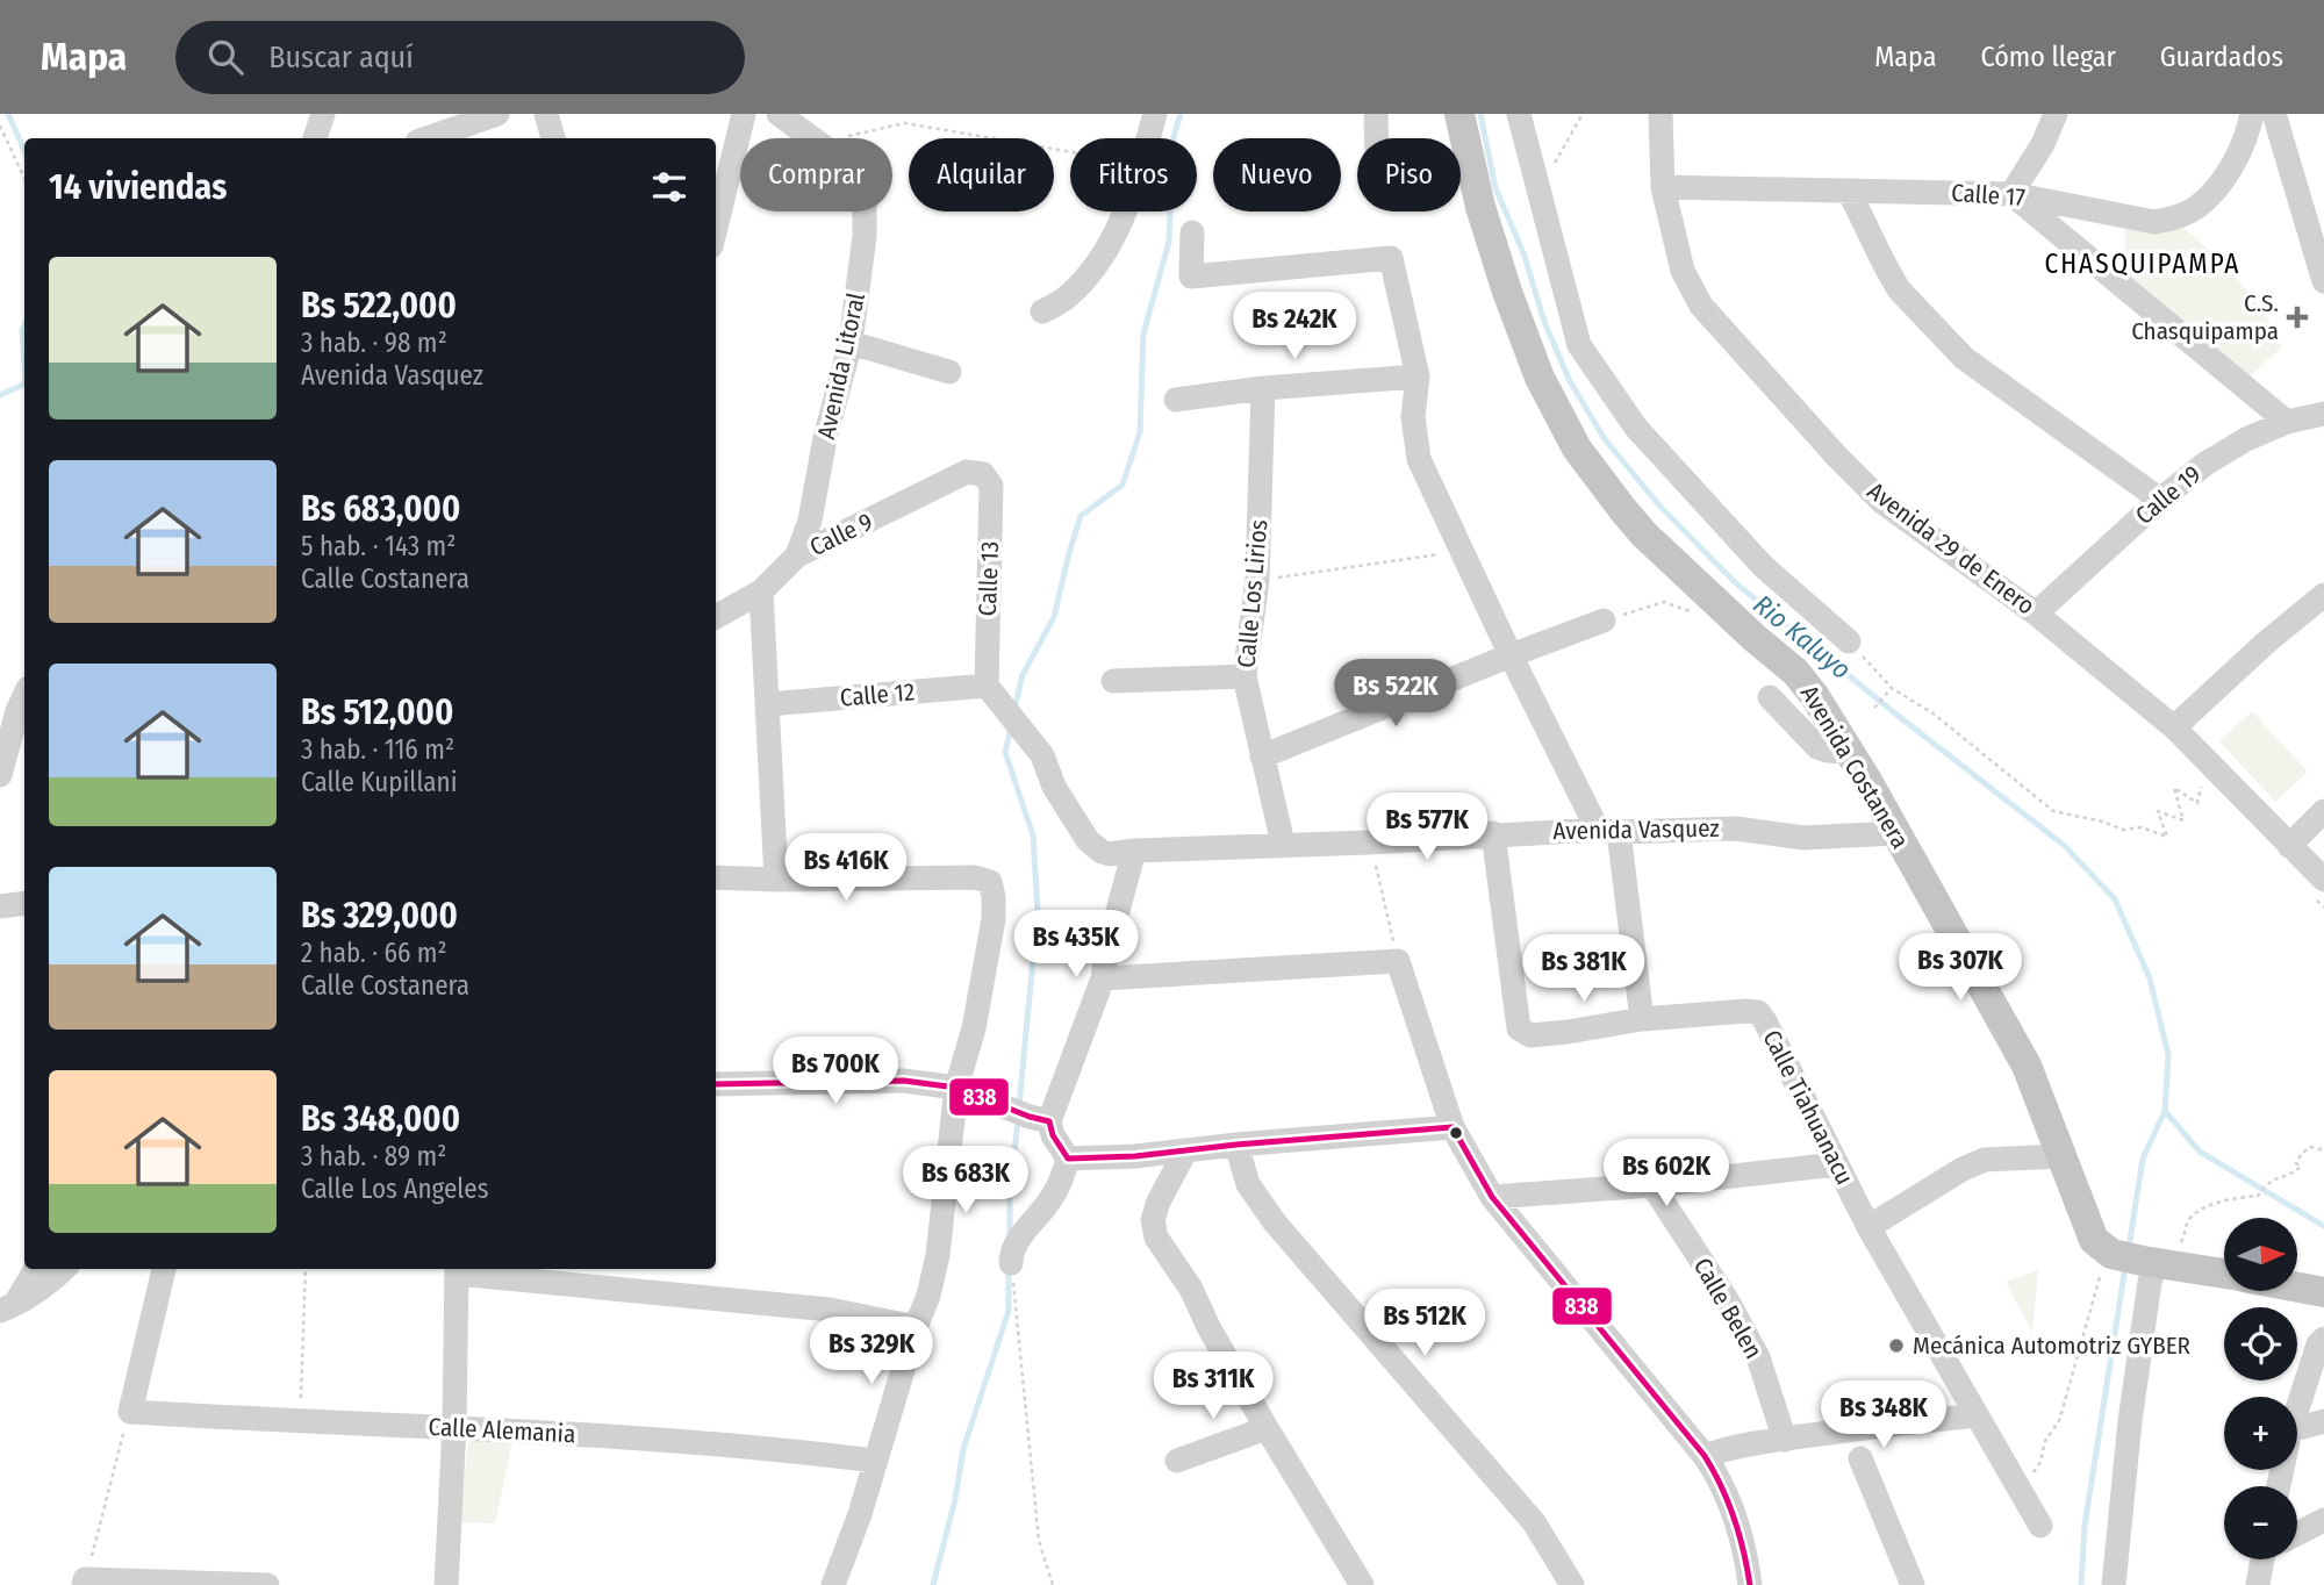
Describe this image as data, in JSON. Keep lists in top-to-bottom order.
{
  "streets": {
    "main road": ["Avenida Costanera"],
    "street": [
      "Calle 17",
      "Avenida Litoral",
      "Calle 19",
      "Calle 9",
      "Avenida 29 de Enero",
      "Calle 13",
      "Calle Los Lirios",
      "Calle 12",
      "Avenida Vasquez",
      "Calle Tiahuanacu",
      "Calle Belen",
      "Calle Alemania"
    ]
  },
  "crossings": [
    ["Calle 17", "Avenida 29 de Enero"],
    ["Avenida Litoral", "Calle 9"],
    ["Calle 19", "Avenida 29 de Enero"],
    ["Calle 9", "Calle 13"],
    ["Calle 13", "Calle 12"],
    ["Calle 13", "Avenida Vasquez"],
    ["Calle Los Lirios", "Avenida Vasquez"],
    ["Calle 12", "Avenida Vasquez"],
    ["Avenida Costanera", "Avenida Vasquez"],
    ["Avenida Vasquez", "Calle Tiahuanacu"]
  ],
  "districts": ["CHASQUIPAMPA"],
  "water": ["Rio Kaluyo"],
  "places": {
    "health": ["C.S. Chasquipampa"],
    "other": ["Mecánica Automotriz GYBER"]
  },
  "lines": ["transit line 838"],
  "north": "right",
  "page": {
    "header": "Mapa",
    "search": "Buscar aquí",
    "nav": ["Mapa", "Cómo llegar", "Guardados"],
    "chip": [
      "Comprar",
      "Alquilar",
      "Filtros",
      "Nuevo",
      "Piso"
    ],
    "heading": "14 viviendas",
    "list": [
      {
        "name": "Bs 522,000",
        "note": "3 hab. · 98 m² · Avenida Vasquez"
      },
      {
        "name": "Bs 683,000",
        "note": "5 hab. · 143 m² · Calle Costanera"
      },
      {
        "name": "Bs 512,000",
        "note": "3 hab. · 116 m² · Calle Kupillani"
      },
      {
        "name": "Bs 329,000",
        "note": "2 hab. · 66 m² · Calle Costanera"
      },
      {
        "name": "Bs 348,000",
        "note": "3 hab. · 89 m² · Calle Los Angeles"
      }
    ],
    "price": [
      "Bs 242K",
      "Bs 522K",
      "Bs 577K",
      "Bs 416K",
      "Bs 435K",
      "Bs 307K",
      "Bs 381K",
      "Bs 700K",
      "Bs 602K",
      "Bs 683K",
      "Bs 512K",
      "Bs 329K",
      "Bs 311K",
      "Bs 348K"
    ],
    "map_buttons": ["+", "−"]
  }
}
